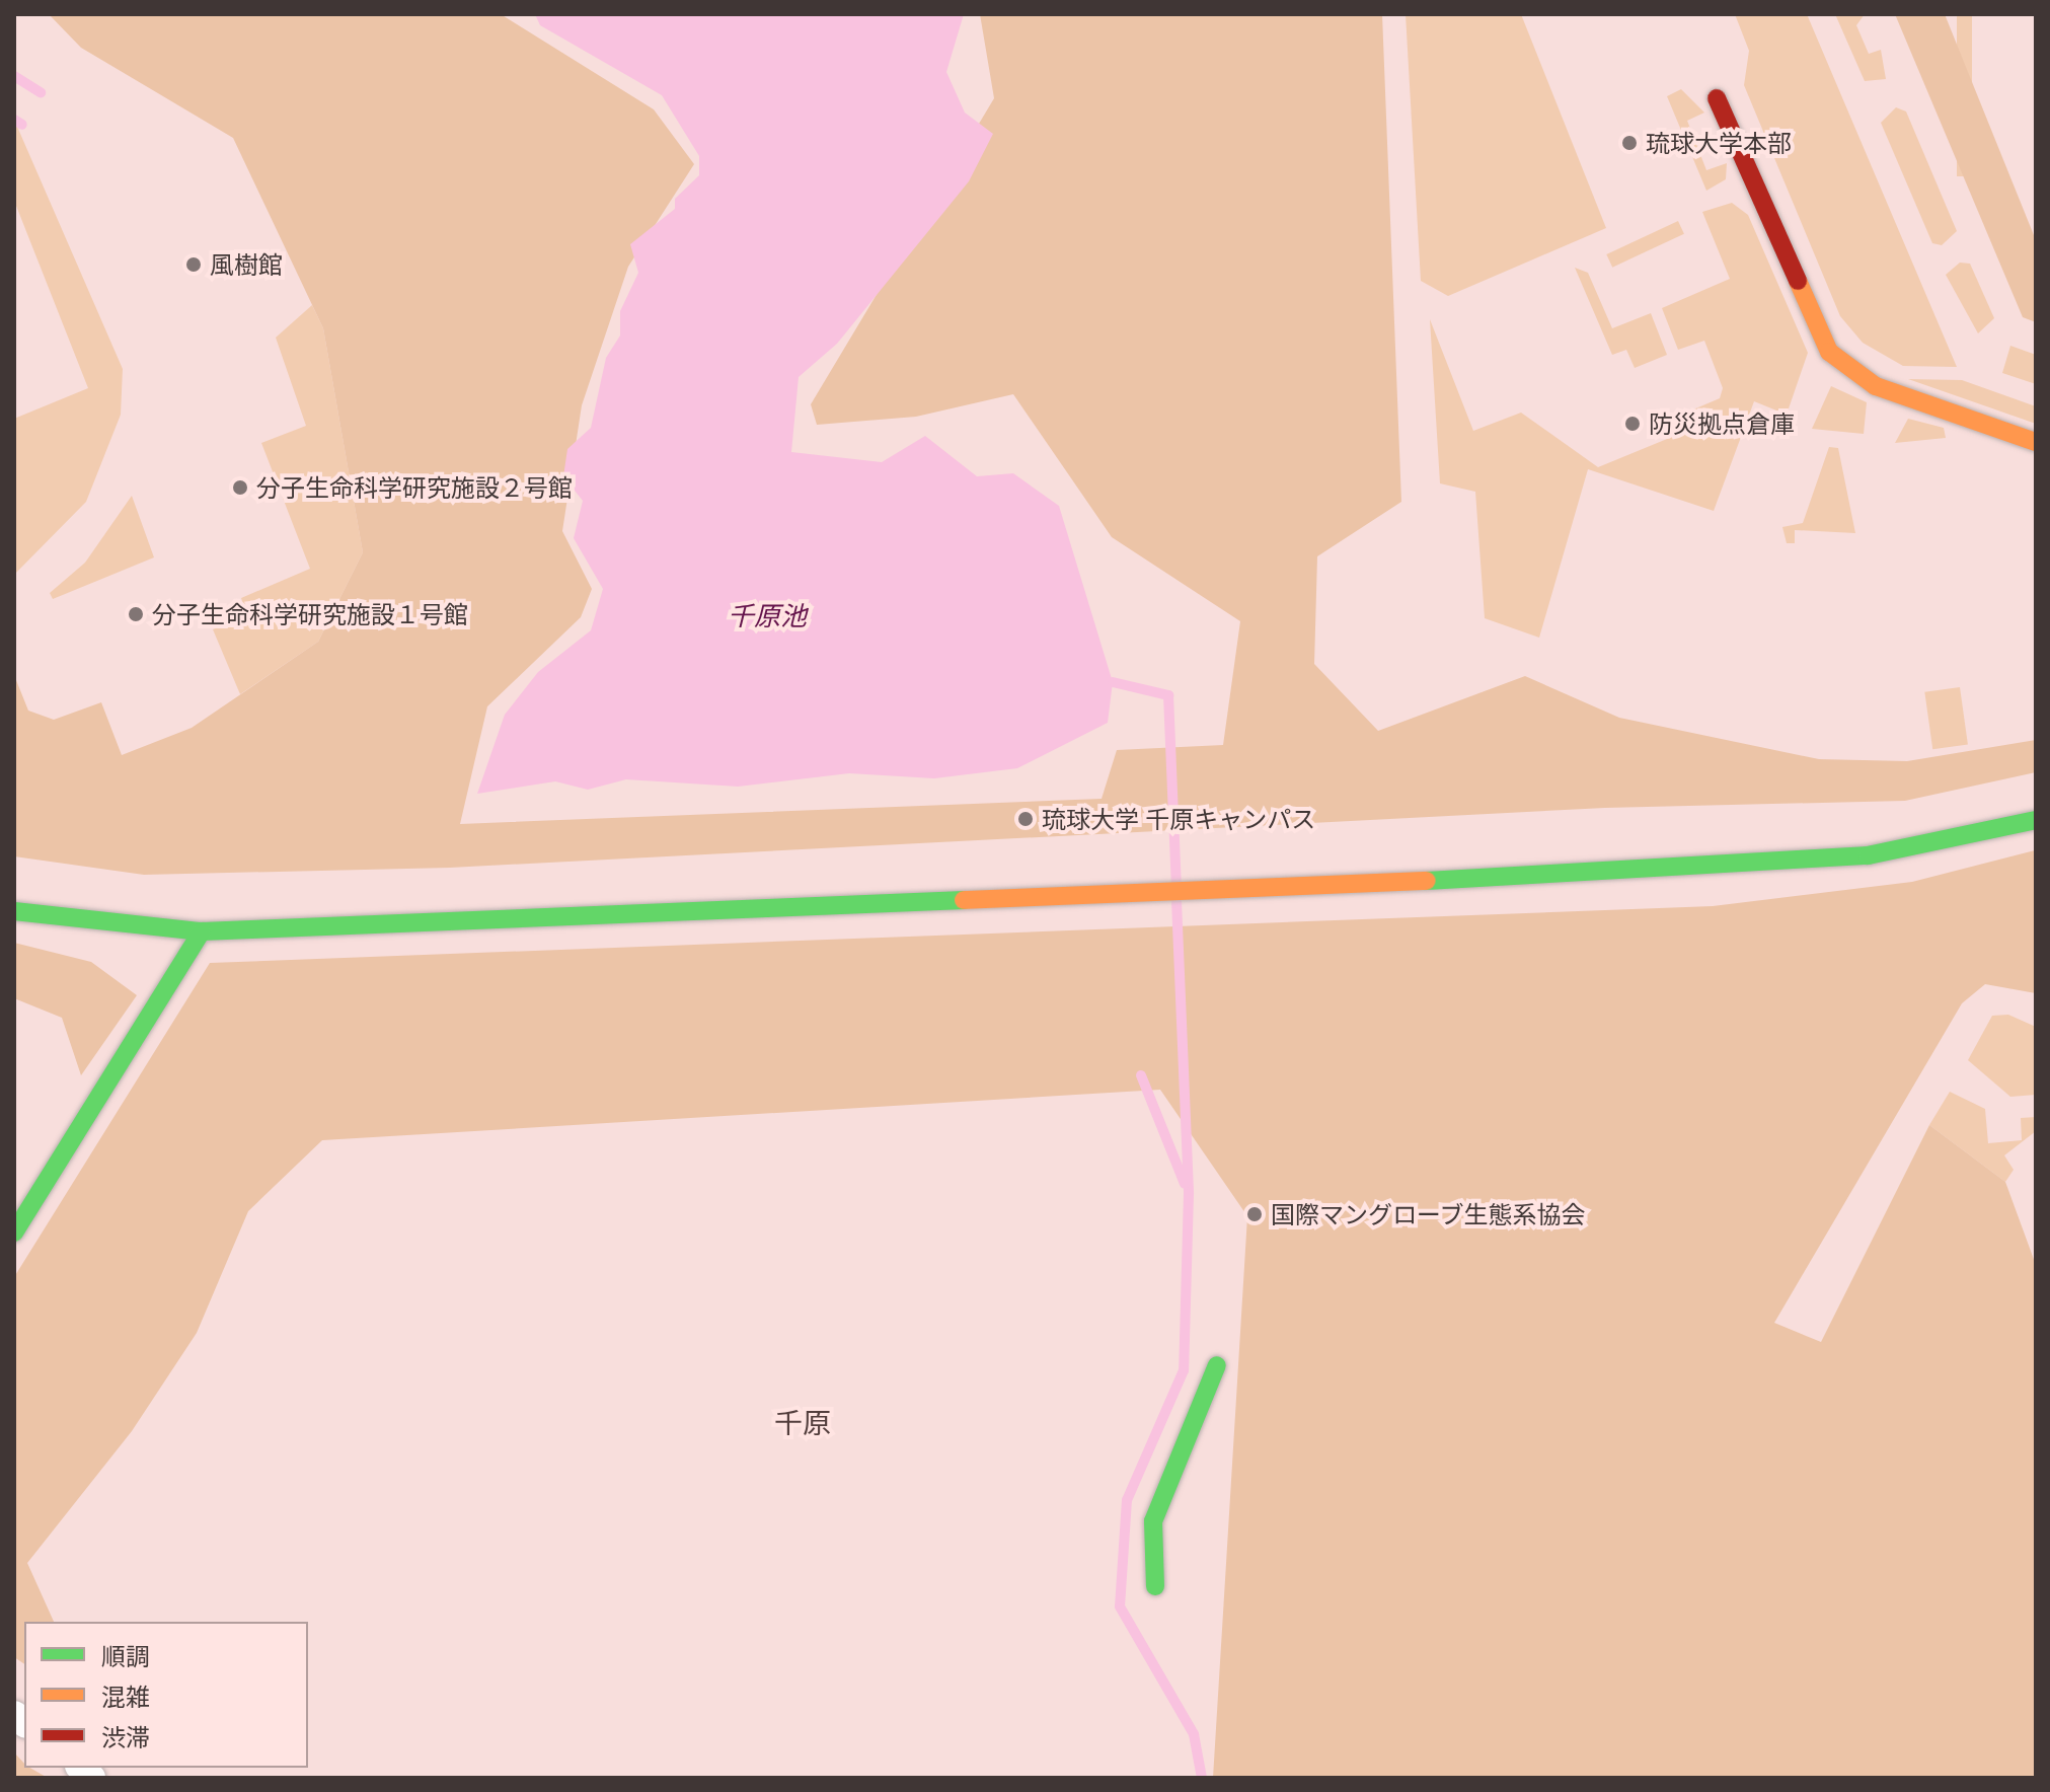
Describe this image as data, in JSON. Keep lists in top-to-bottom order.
{
  "districts": ["千原"],
  "water": ["千原池"],
  "places": [
    "琉球大学本部",
    "風樹館",
    "防災拠点倉庫",
    "分子生命科学研究施設２号館",
    "分子生命科学研究施設１号館",
    "琉球大学 千原キャンパス",
    "国際マングローブ生態系協会"
  ],
  "legend": ["順調", "混雑", "渋滞"]
}
